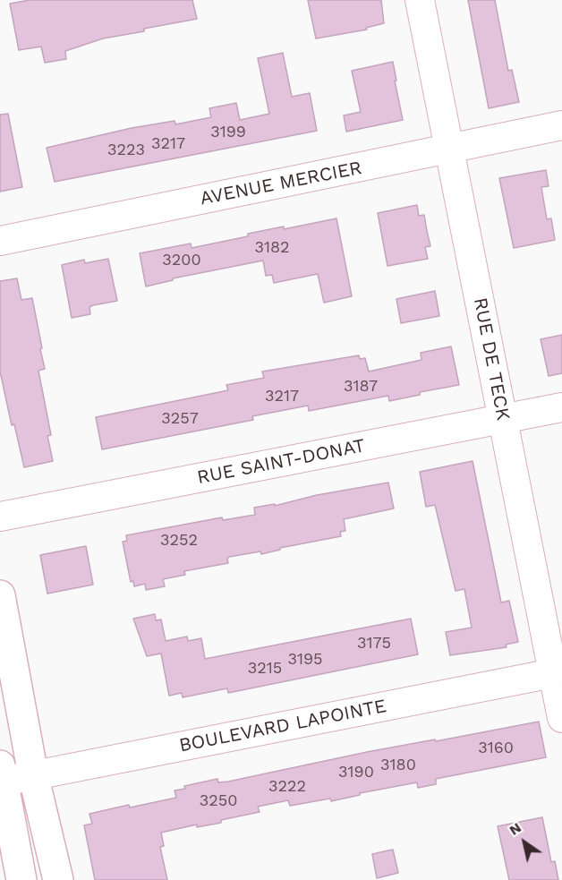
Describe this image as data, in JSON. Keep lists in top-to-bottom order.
{
  "streets": {
    "street": [
      "AVENUE MERCIER",
      "RUE DE TECK",
      "RUE SAINT-DONAT",
      "BOULEVARD LAPOINTE"
    ]
  },
  "crossings": [
    ["AVENUE MERCIER", "RUE DE TECK"],
    ["RUE DE TECK", "RUE SAINT-DONAT"],
    ["RUE DE TECK", "BOULEVARD LAPOINTE"]
  ],
  "house_numbers": [
    "3199",
    "3217",
    "3223",
    "3182",
    "3200",
    "3187",
    "3217",
    "3257",
    "3252",
    "3175",
    "3195",
    "3215",
    "3160",
    "3180",
    "3190",
    "3222",
    "3250"
  ],
  "north": "top left"
}
